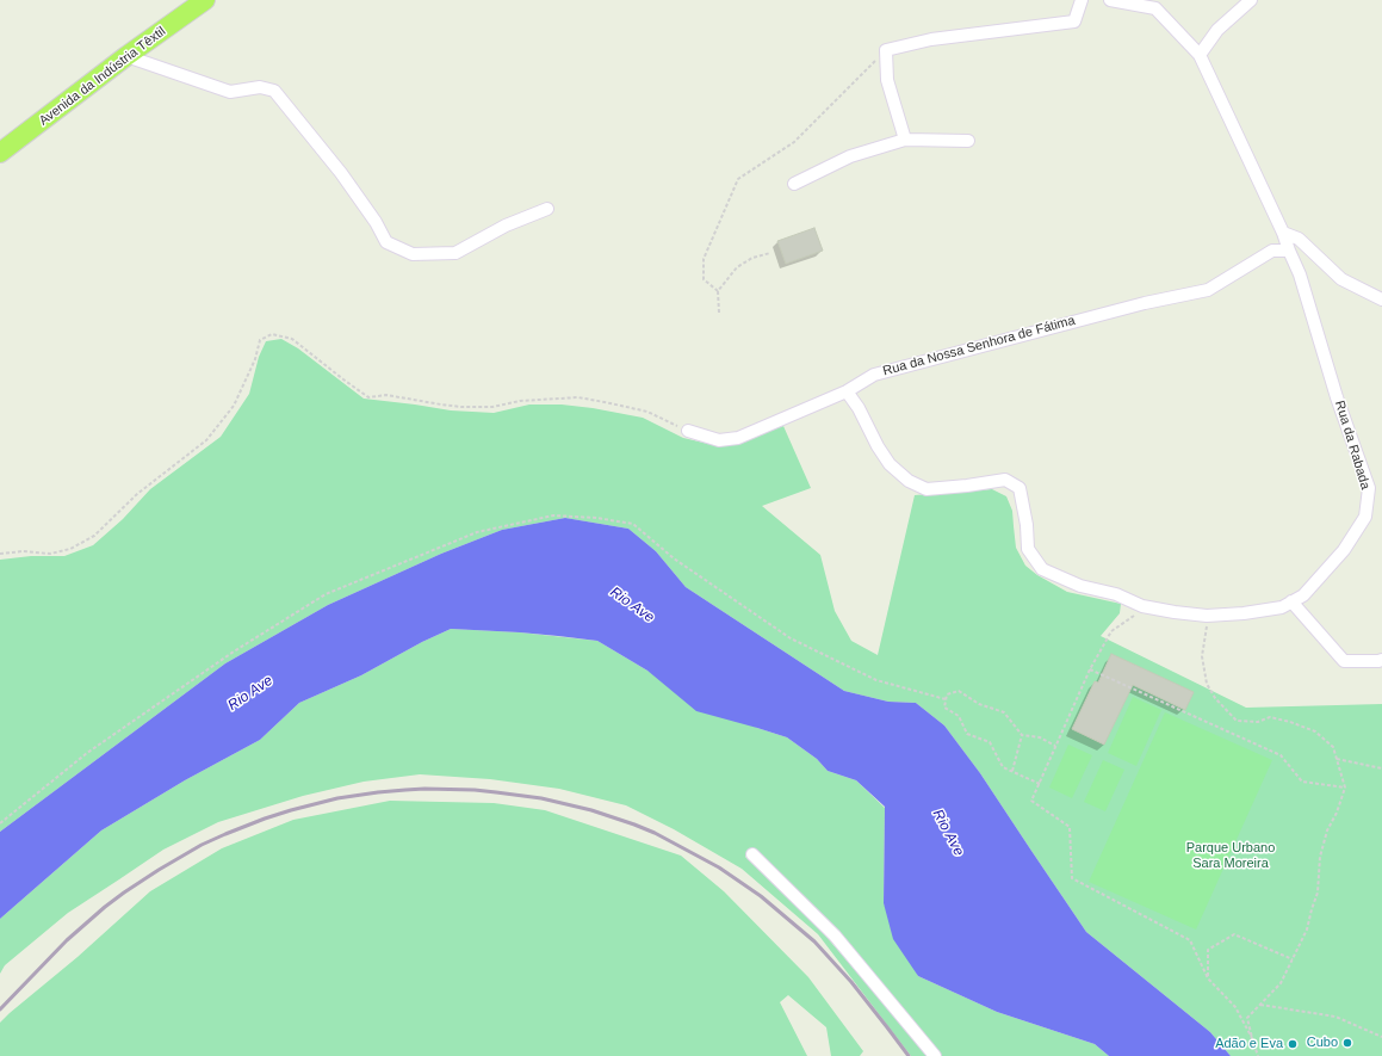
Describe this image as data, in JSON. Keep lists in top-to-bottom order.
{
  "streets": {
    "main road": ["Avenida da Indústria Têxtil"],
    "street": ["Rua da Nossa Senhora de Fátima", "Rua da Rabada"]
  },
  "crossings": [
    ["Rua da Nossa Senhora de Fátima", "Rua da Rabada"]
  ],
  "water": ["Rio Ave"],
  "parks": ["Parque Urbano Sara Moreira"],
  "places": ["Cubo", "Adão e Eva"]
}
